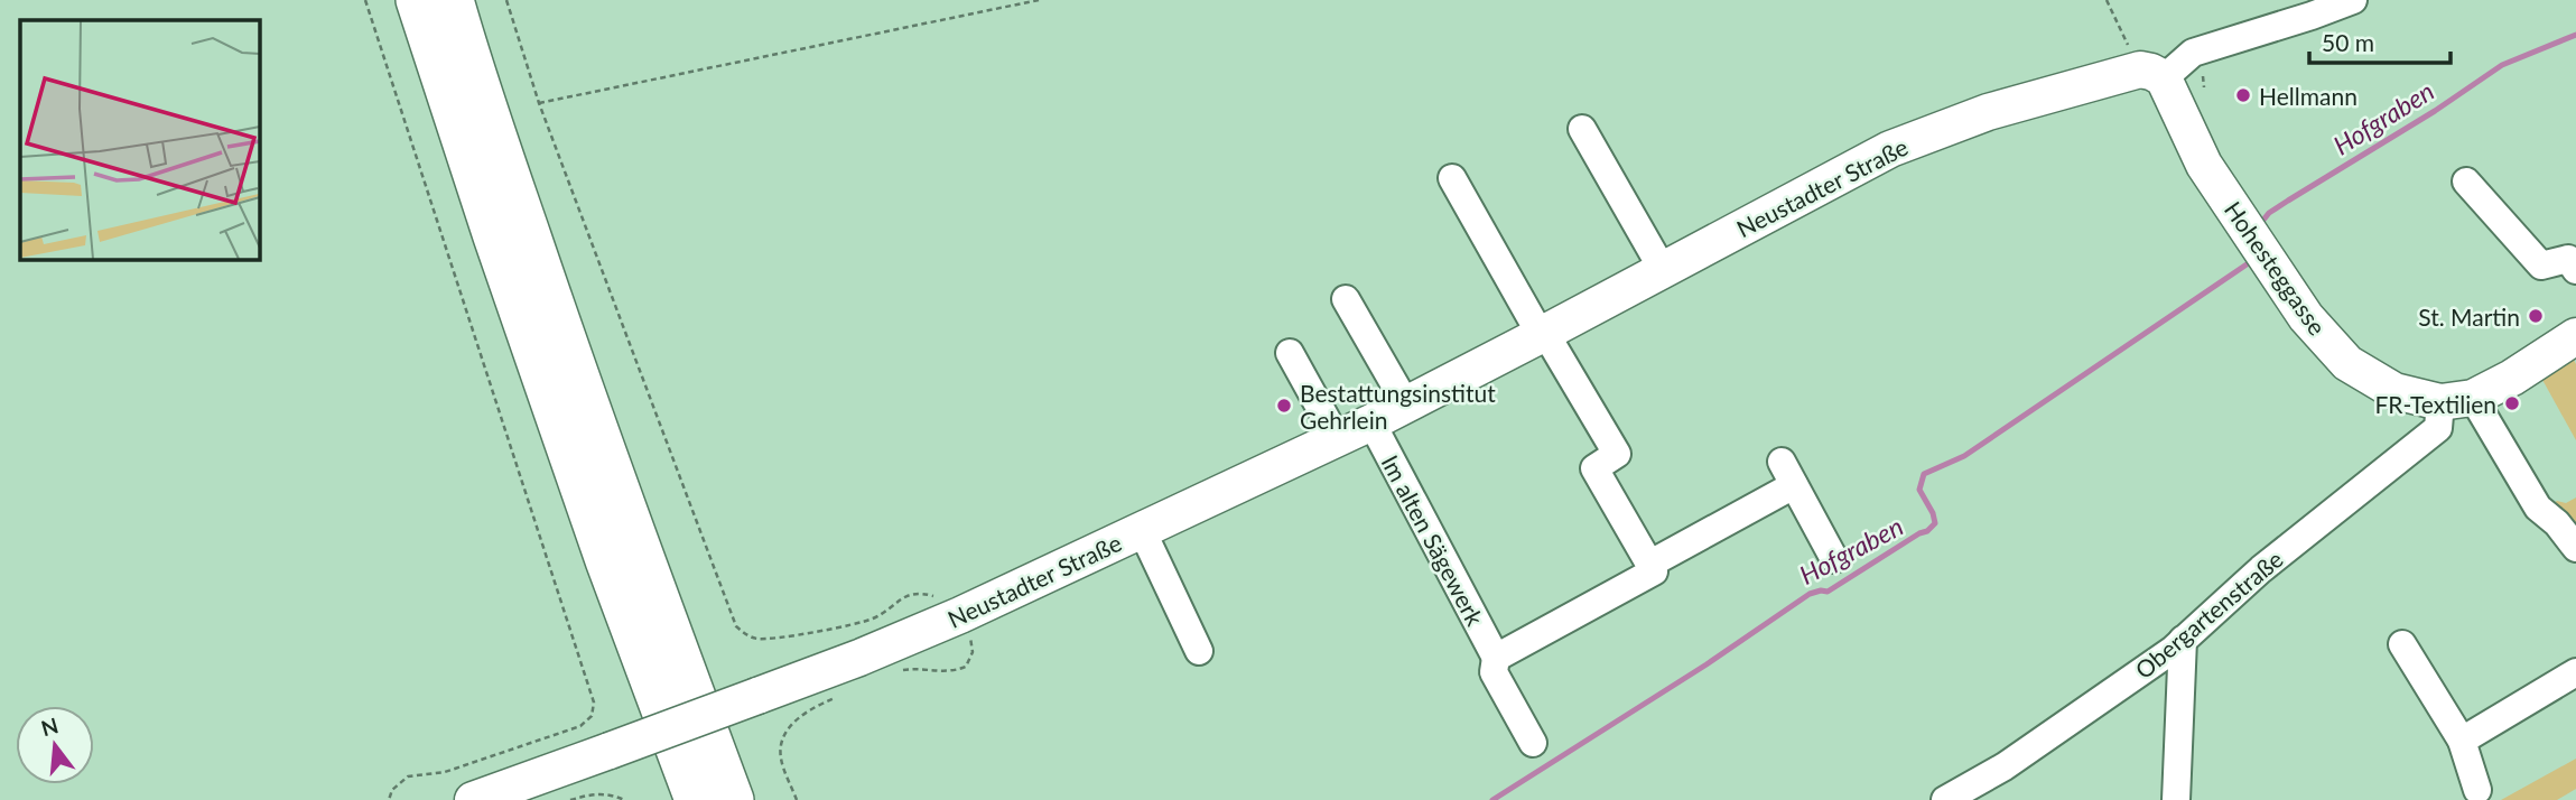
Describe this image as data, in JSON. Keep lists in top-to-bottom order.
{
  "streets": {
    "main road": ["Neustadter Straße", "Hohesteggasse"],
    "street": ["Im alten Sägewerk", "Obergartenstraße"]
  },
  "crossings": [
    ["Neustadter Straße", "Hohesteggasse"],
    ["Neustadter Straße", "Im alten Sägewerk"],
    ["Hohesteggasse", "Obergartenstraße"]
  ],
  "water": ["Hofgraben"],
  "places": [
    "Hellmann",
    "St. Martin",
    "FR-Textilien",
    "Bestattungsinstitut Gehrlein"
  ],
  "scale_bar": "50 m",
  "north": "top"
}
